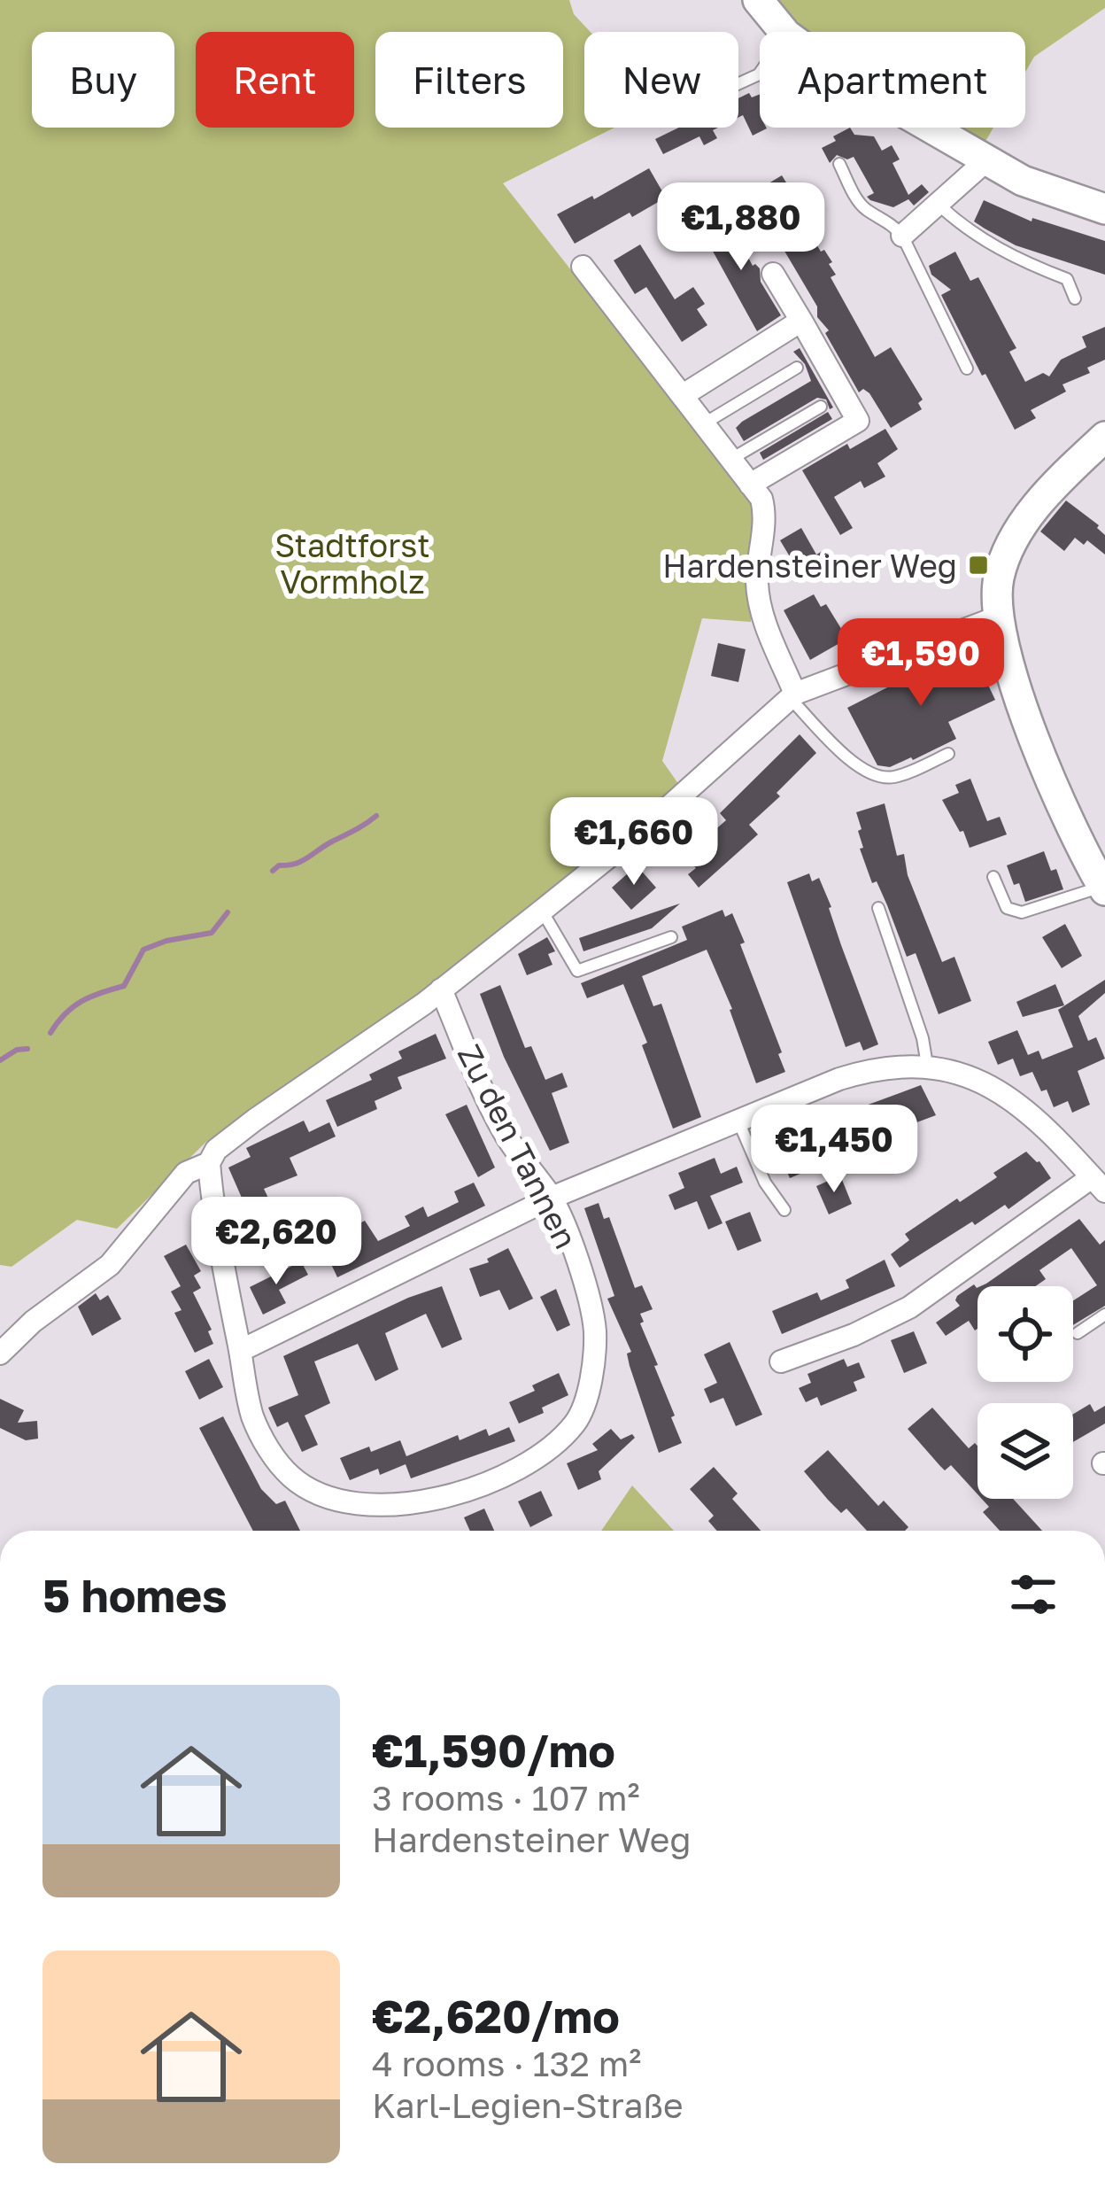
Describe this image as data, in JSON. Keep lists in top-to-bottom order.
{
  "streets": {
    "street": ["Zu den Tannen"]
  },
  "parks": ["Stadtforst Vormholz"],
  "places": {
    "transit": ["Hardensteiner Weg"]
  },
  "page": {
    "chip": [
      "Buy",
      "Rent",
      "Filters",
      "New",
      "Apartment"
    ],
    "price": [
      "€1,880",
      "€1,590",
      "€1,660",
      "€1,450",
      "€2,620"
    ],
    "heading": "5 homes",
    "list": [
      {
        "name": "€1,590/mo",
        "note": "3 rooms · 107 m² · Hardensteiner Weg"
      },
      {
        "name": "€2,620/mo",
        "note": "4 rooms · 132 m² · Karl-Legien-Straße"
      }
    ]
  }
}
